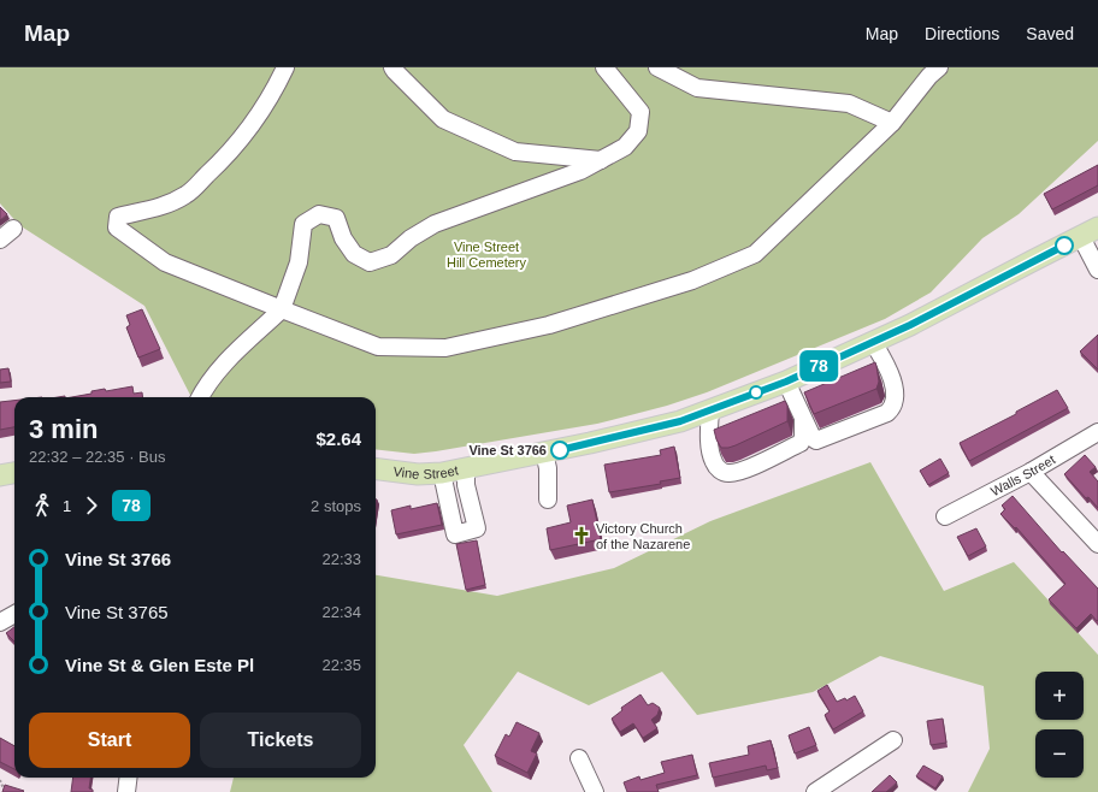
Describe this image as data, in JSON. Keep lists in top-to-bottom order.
{
  "streets": {
    "main road": ["Vine Street"],
    "street": ["Walls Street"]
  },
  "parks": ["Vine Street Hill Cemetery"],
  "places": {
    "other": ["Vine St 3766"],
    "church": ["Victory Church of the Nazarene"]
  },
  "lines": ["bus line 78"],
  "page": {
    "header": "Map",
    "nav": ["Map", "Directions", "Saved"],
    "on_map": "78",
    "heading": ["3 min", "22:32 – 22:35 · Bus", "$2.64"],
    "legs": ["1", "78", "2 stops"],
    "list": [
      {
        "name": "Vine St 3766",
        "value": "22:33"
      },
      {
        "name": "Vine St 3765",
        "value": "22:34"
      },
      {
        "name": "Vine St & Glen Este Pl",
        "value": "22:35"
      }
    ],
    "map_buttons": ["+", "−"],
    "buttons": ["Start", "Tickets"]
  }
}
